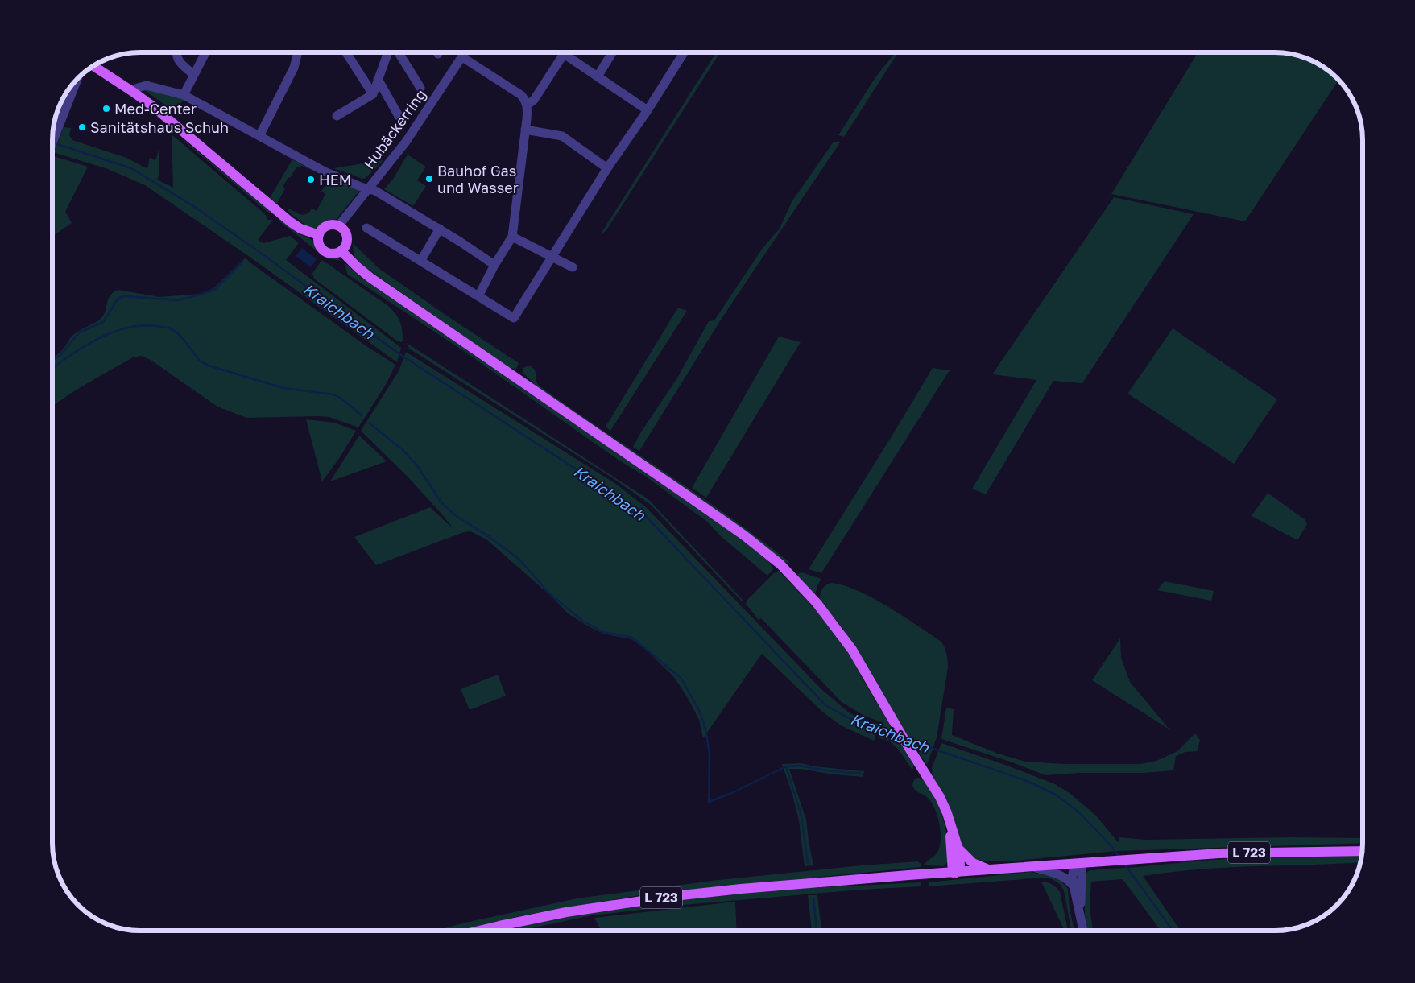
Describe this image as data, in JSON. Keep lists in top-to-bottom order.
{
  "streets": {
    "main road": ["L 723"],
    "street": ["Hubäckerring"]
  },
  "water": ["Kraichbach"],
  "places": [
    "Med-Center",
    "Sanitätshaus Schuh",
    "Bauhof Gas und Wasser",
    "HEM"
  ]
}
